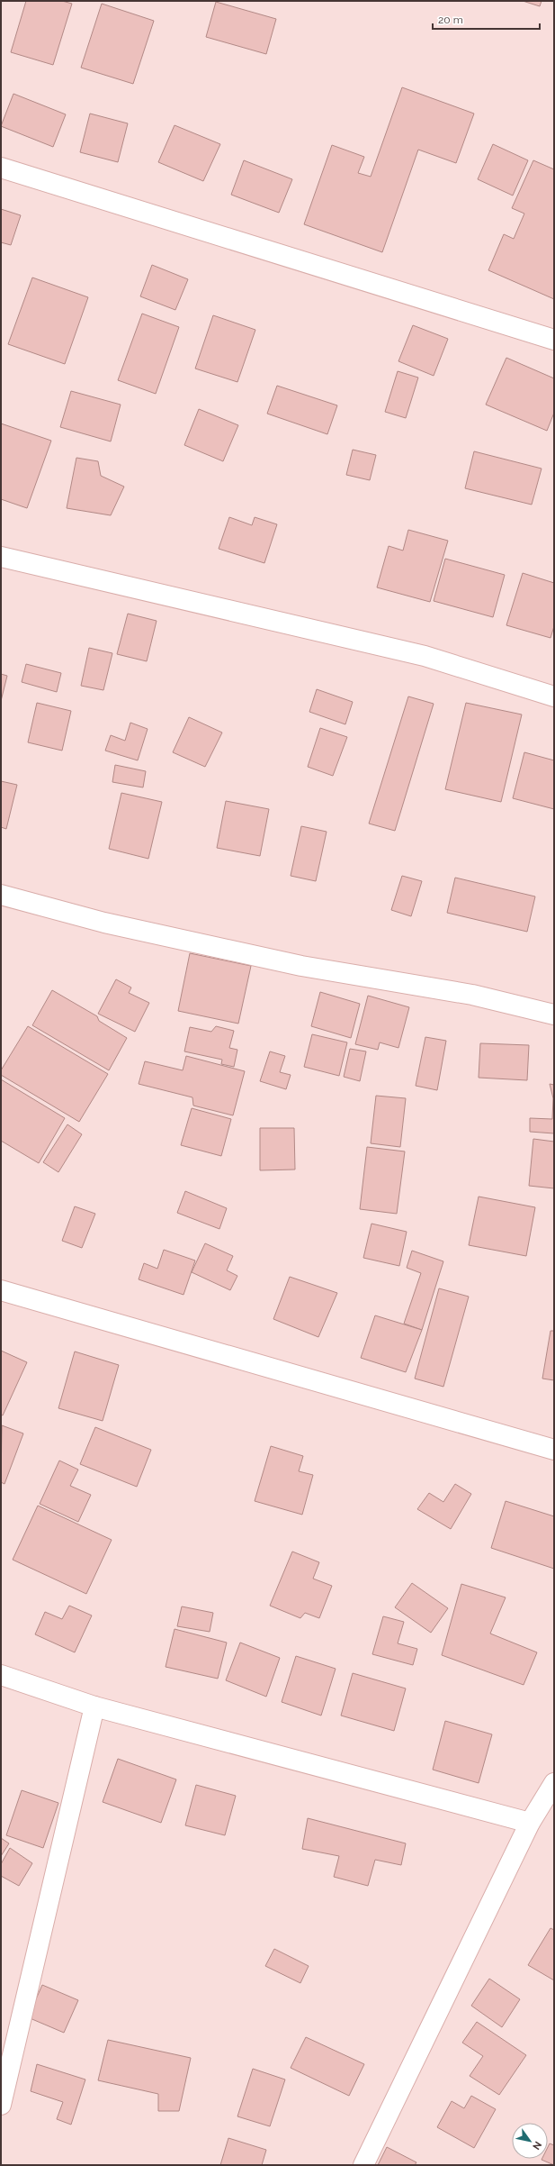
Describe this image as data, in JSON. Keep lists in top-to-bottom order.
{
  "scale_bar": "20 m",
  "north": "bottom right"
}
